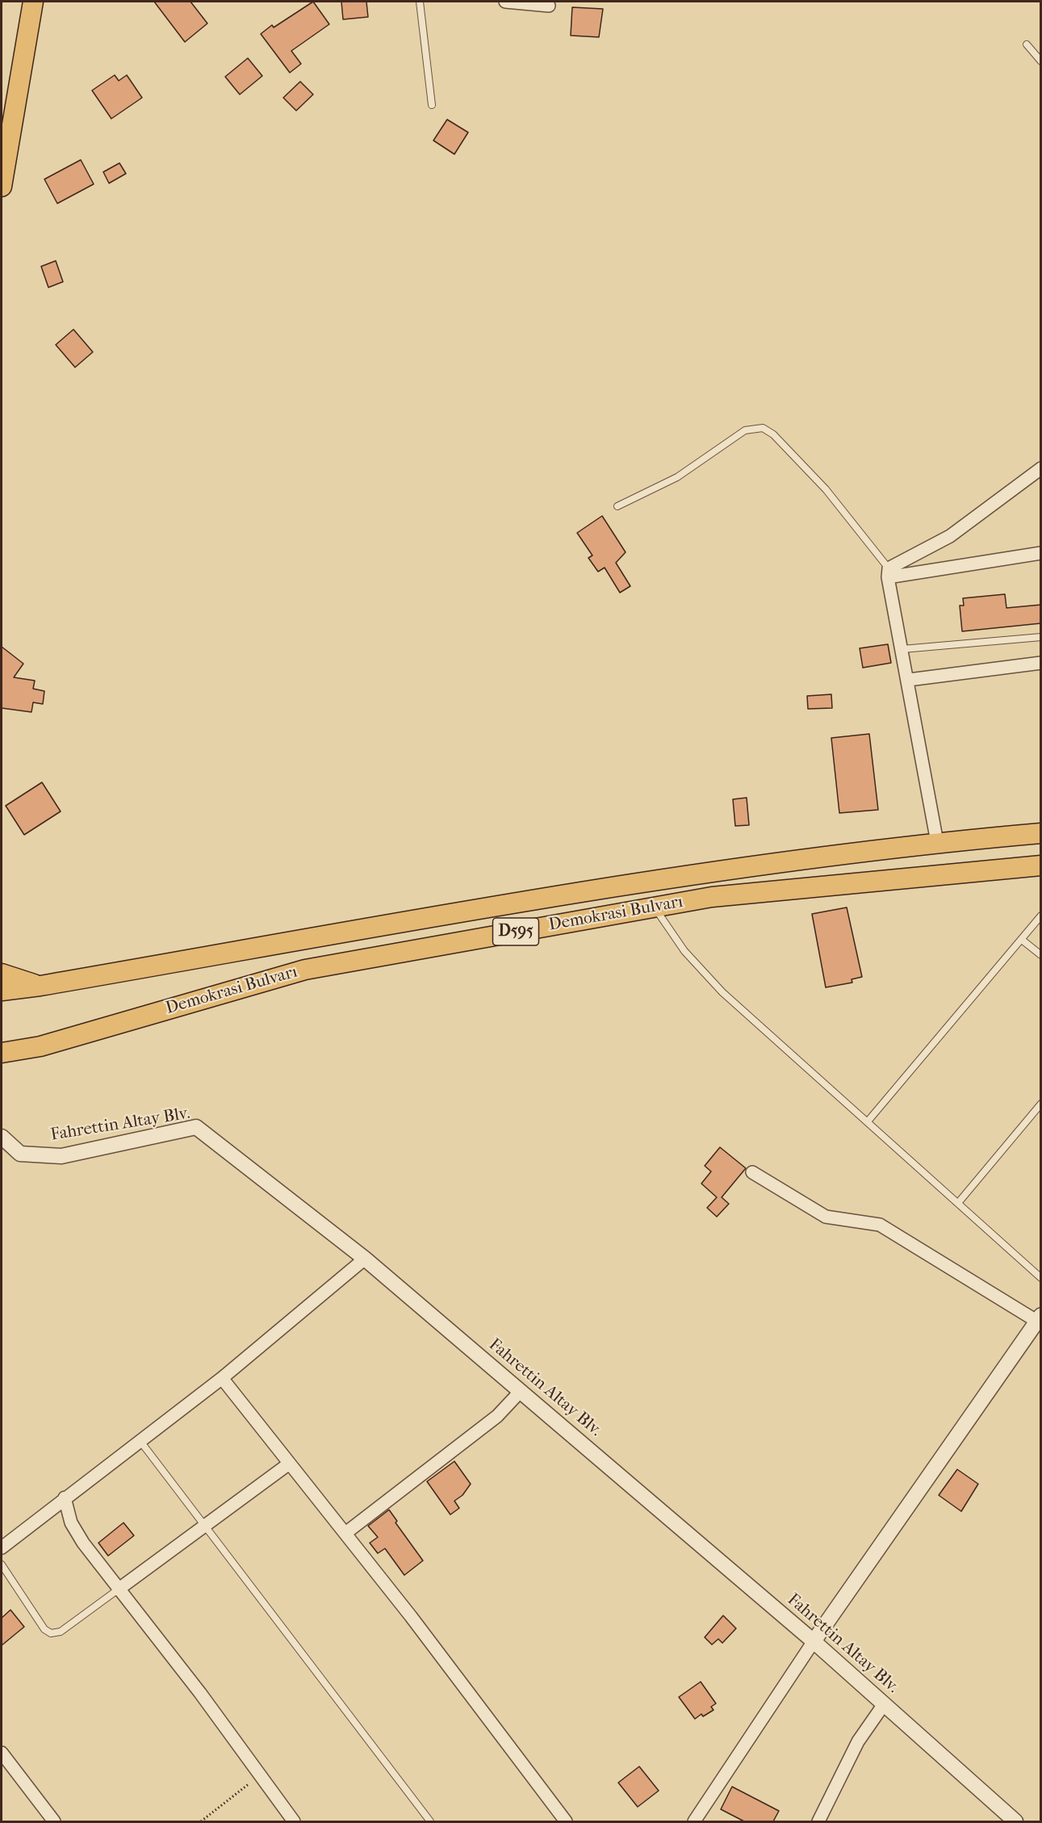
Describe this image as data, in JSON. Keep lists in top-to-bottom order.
{
  "streets": {
    "main road": ["Demokrasi Bulvarı", "D595"],
    "street": ["Fahrettin Altay Blv."]
  }
}
